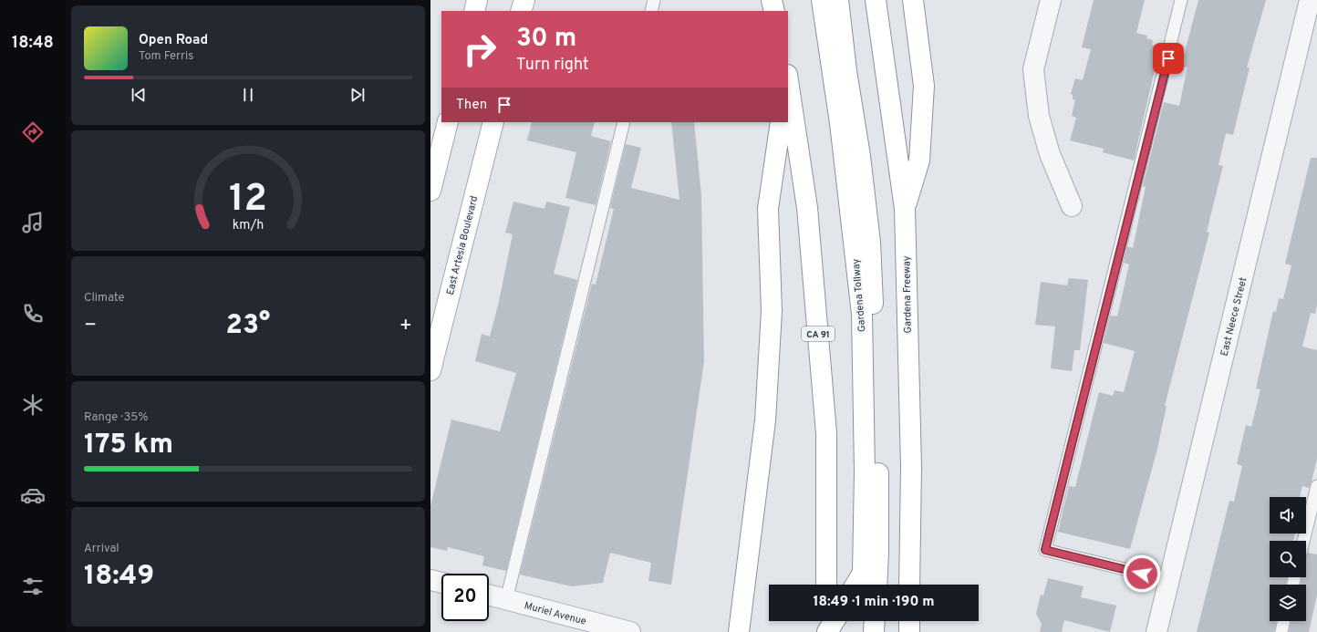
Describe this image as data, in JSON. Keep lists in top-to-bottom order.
{
  "streets": {
    "main road": [
      "East Artesia Boulevard",
      "Gardena Freeway",
      "Gardena Tollway",
      "CA 91"
    ],
    "street": ["East Neece Street", "Muriel Avenue"]
  },
  "page": {
    "tabs": "18:48",
    "turn": ["30 m", "Turn right"],
    "song": ["Open Road", "Tom Ferris"],
    "then": "Then",
    "tile": [
      "Climate",
      ["Range · 35%", "175 km"],
      ["Arrival", "18:49"]
    ],
    "heat": ["−", "23°", "+"],
    "limit": "20",
    "trip": "18:49 · 1 min · 190 m",
    "gauge": ["12", "km/h"]
  }
}
